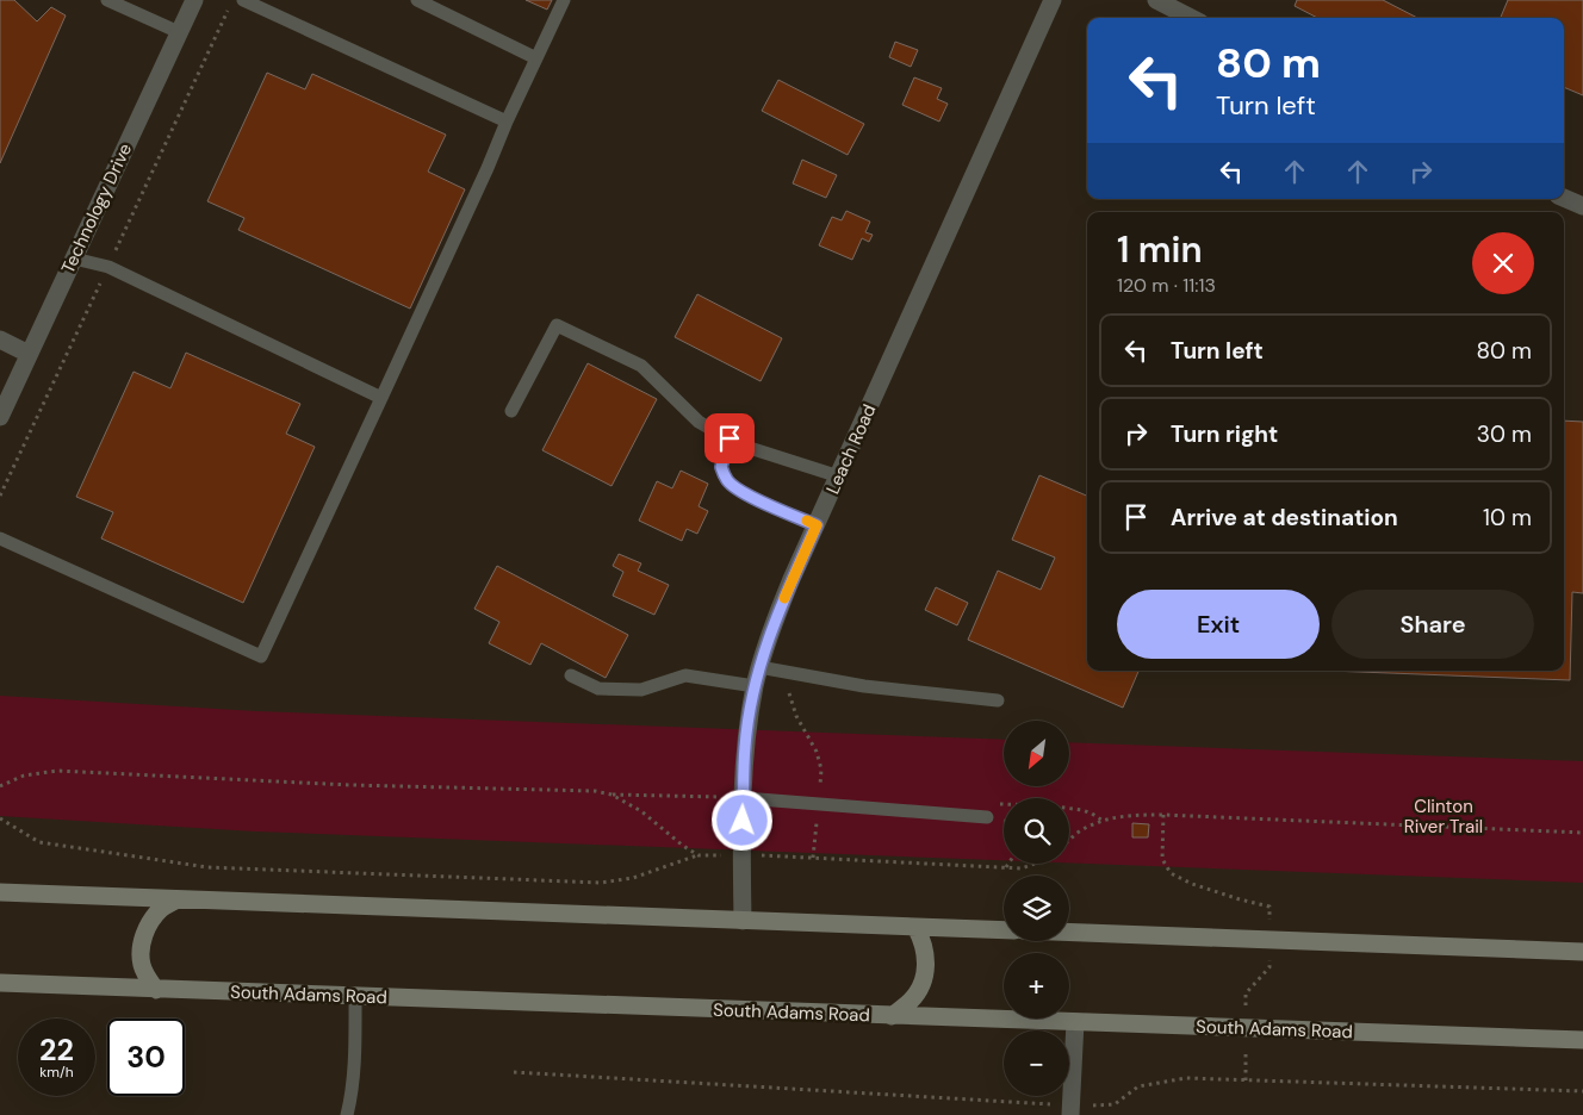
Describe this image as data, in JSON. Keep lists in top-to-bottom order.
{
  "streets": {
    "main road": ["South Adams Road"],
    "street": ["Technology Drive", "Leach Road"]
  },
  "parks": ["Clinton River Trail"],
  "north": "bottom left",
  "page": {
    "turn": ["80 m", "Turn left"],
    "heading": ["1 min", "120 m · 11:13"],
    "list": [
      {
        "name": "Turn left",
        "value": "80 m"
      },
      {
        "name": "Turn right",
        "value": "30 m"
      },
      {
        "name": "Arrive at destination",
        "value": "10 m"
      }
    ],
    "buttons": ["Exit", "Share"],
    "map_buttons": ["+", "−"],
    "speed": "22 km/h",
    "limit": "30"
  }
}
